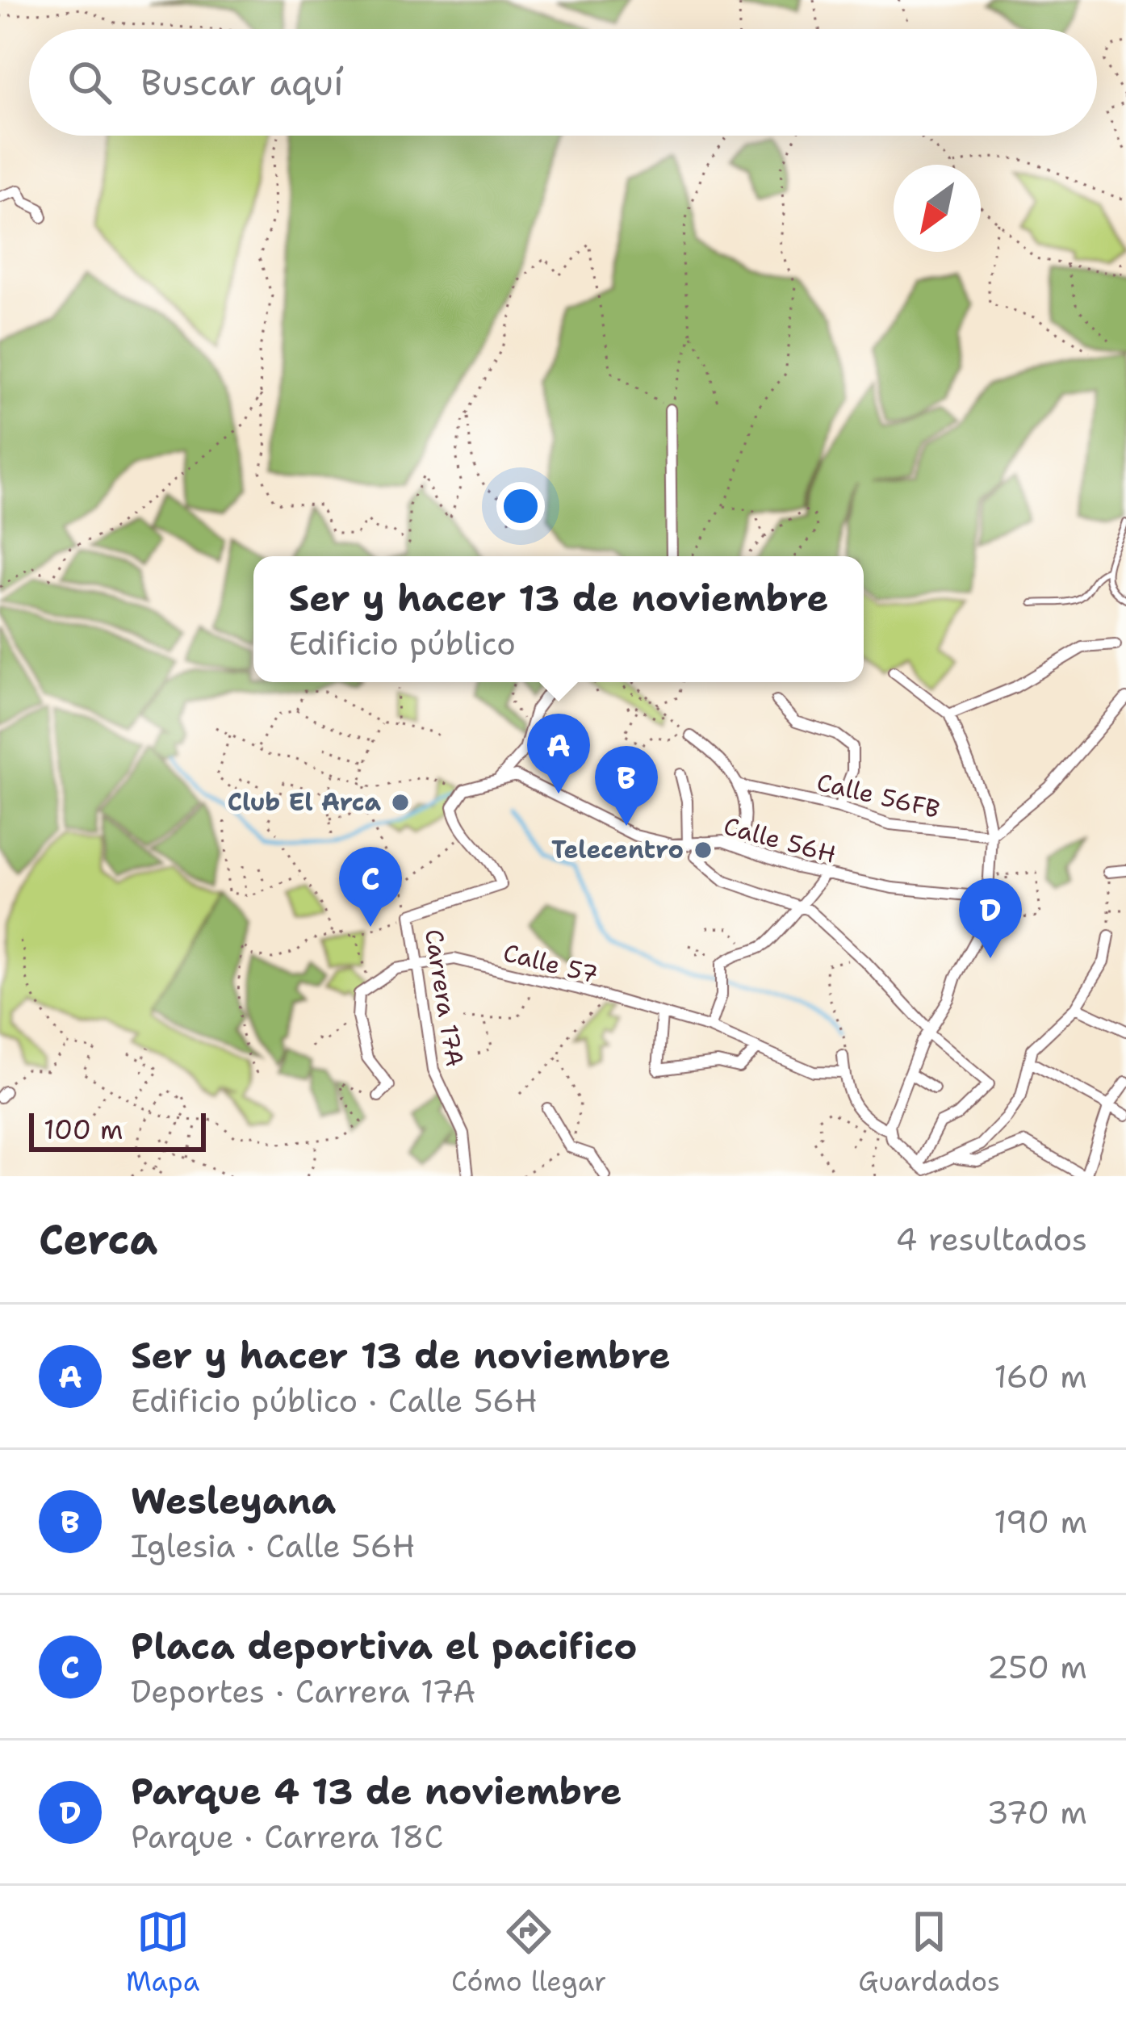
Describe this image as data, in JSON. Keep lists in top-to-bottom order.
{
  "streets": {
    "street": [
      "Calle 56FB",
      "Calle 56H",
      "Calle 57",
      "Carrera 17A"
    ]
  },
  "crossings": [
    ["Calle 57", "Carrera 17A"]
  ],
  "places": ["Club El Arca", "Telecentro"],
  "scale_bar": "100 m",
  "north": "bottom left",
  "page": {
    "search": "Buscar aquí",
    "popup": ["Ser y hacer 13 de noviembre", "Edificio público"],
    "pins": [
      "A",
      "B",
      "C",
      "D"
    ],
    "scale": "100 m",
    "heading": ["Cerca", "4 resultados"],
    "list": [
      {
        "mark": "A",
        "name": "Ser y hacer 13 de noviembre",
        "note": "Edificio público · Calle 56H",
        "value": "160 m"
      },
      {
        "mark": "B",
        "name": "Wesleyana",
        "note": "Iglesia · Calle 56H",
        "value": "190 m"
      },
      {
        "mark": "C",
        "name": "Placa deportiva el pacifico",
        "note": "Deportes · Carrera 17A",
        "value": "250 m"
      },
      {
        "mark": "D",
        "name": "Parque 4 13 de noviembre",
        "note": "Parque · Carrera 18C",
        "value": "370 m"
      }
    ],
    "nav": ["Mapa", "Cómo llegar", "Guardados"]
  }
}
